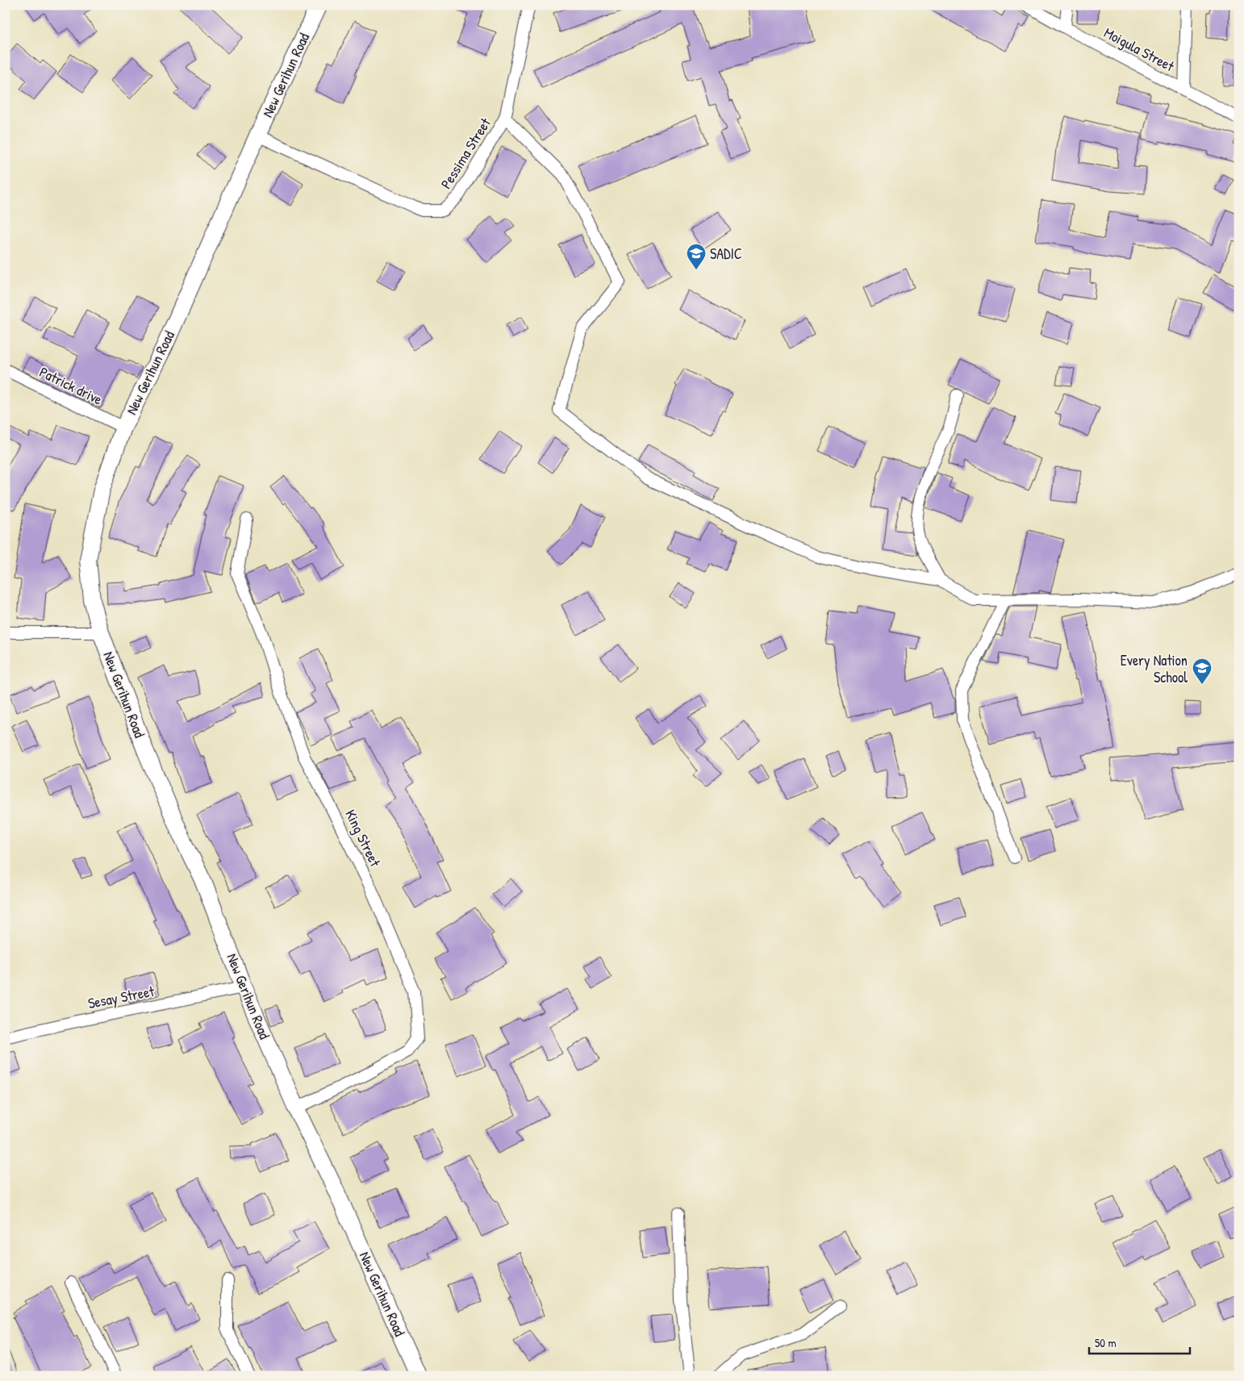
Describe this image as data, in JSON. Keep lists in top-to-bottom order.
{
  "streets": {
    "street": [
      "Moigula Street",
      "New Gerihun Road",
      "Pessima Street",
      "Patrick drive",
      "King Street",
      "Sesay Street"
    ]
  },
  "crossings": [
    ["New Gerihun Road", "Pessima Street"],
    ["New Gerihun Road", "Patrick drive"],
    ["New Gerihun Road", "King Street"],
    ["New Gerihun Road", "Sesay Street"]
  ],
  "places": {
    "school or university": ["SADIC", "Every Nation School"]
  },
  "scale_bar": "50 m"
}
